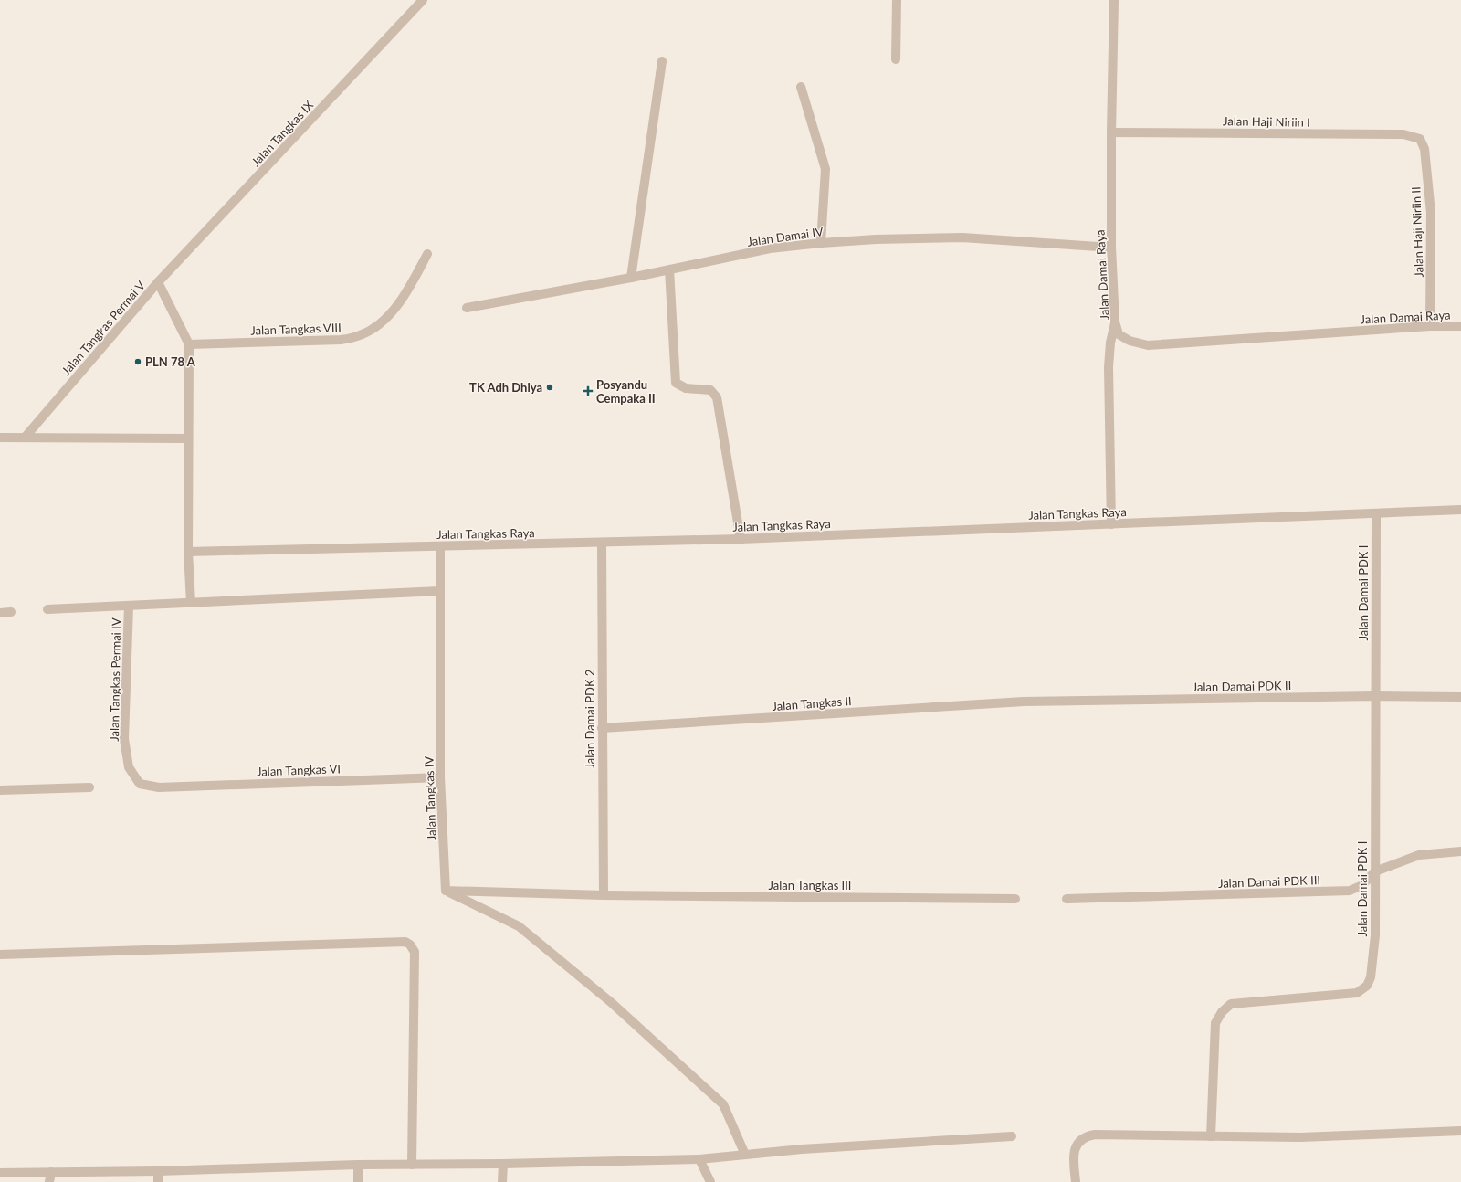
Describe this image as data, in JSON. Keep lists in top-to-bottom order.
{
  "streets": {
    "street": [
      "Jalan Haji Niriin I",
      "Jalan Tangkas IX",
      "Jalan Haji Niriin II",
      "Jalan Damai IV",
      "Jalan Damai Raya",
      "Jalan Tangkas Permai V",
      "Jalan Tangkas VIII",
      "Jalan Tangkas Raya",
      "Jalan Damai PDK I",
      "Jalan Tangkas Permai IV",
      "Jalan Damai PDK II",
      "Jalan Tangkas II",
      "Jalan Damai PDK 2",
      "Jalan Tangkas VI",
      "Jalan Tangkas IV",
      "Jalan Damai PDK III",
      "Jalan Tangkas III"
    ]
  },
  "crossings": [
    ["Jalan Haji Niriin I", "Jalan Haji Niriin II"],
    ["Jalan Haji Niriin I", "Jalan Damai Raya"],
    ["Jalan Tangkas IX", "Jalan Tangkas Permai V"],
    ["Jalan Haji Niriin II", "Jalan Damai Raya"],
    ["Jalan Damai IV", "Jalan Damai Raya"],
    ["Jalan Tangkas Permai V", "Jalan Tangkas VIII"],
    ["Jalan Tangkas Raya", "Jalan Damai PDK I"],
    ["Jalan Tangkas Raya", "Jalan Damai PDK 2"],
    ["Jalan Tangkas Raya", "Jalan Tangkas IV"],
    ["Jalan Damai PDK I", "Jalan Damai PDK II"],
    ["Jalan Damai PDK I", "Jalan Damai PDK III"],
    ["Jalan Tangkas Permai IV", "Jalan Tangkas VI"],
    ["Jalan Tangkas Permai IV", "Jalan Tangkas IV"],
    ["Jalan Damai PDK II", "Jalan Tangkas II"],
    ["Jalan Tangkas II", "Jalan Damai PDK 2"],
    ["Jalan Damai PDK 2", "Jalan Tangkas III"],
    ["Jalan Tangkas VI", "Jalan Tangkas IV"]
  ],
  "places": {
    "other": ["PLN 78 A", "TK Adh Dhiya"],
    "health": ["Posyandu Cempaka II"]
  }
}
